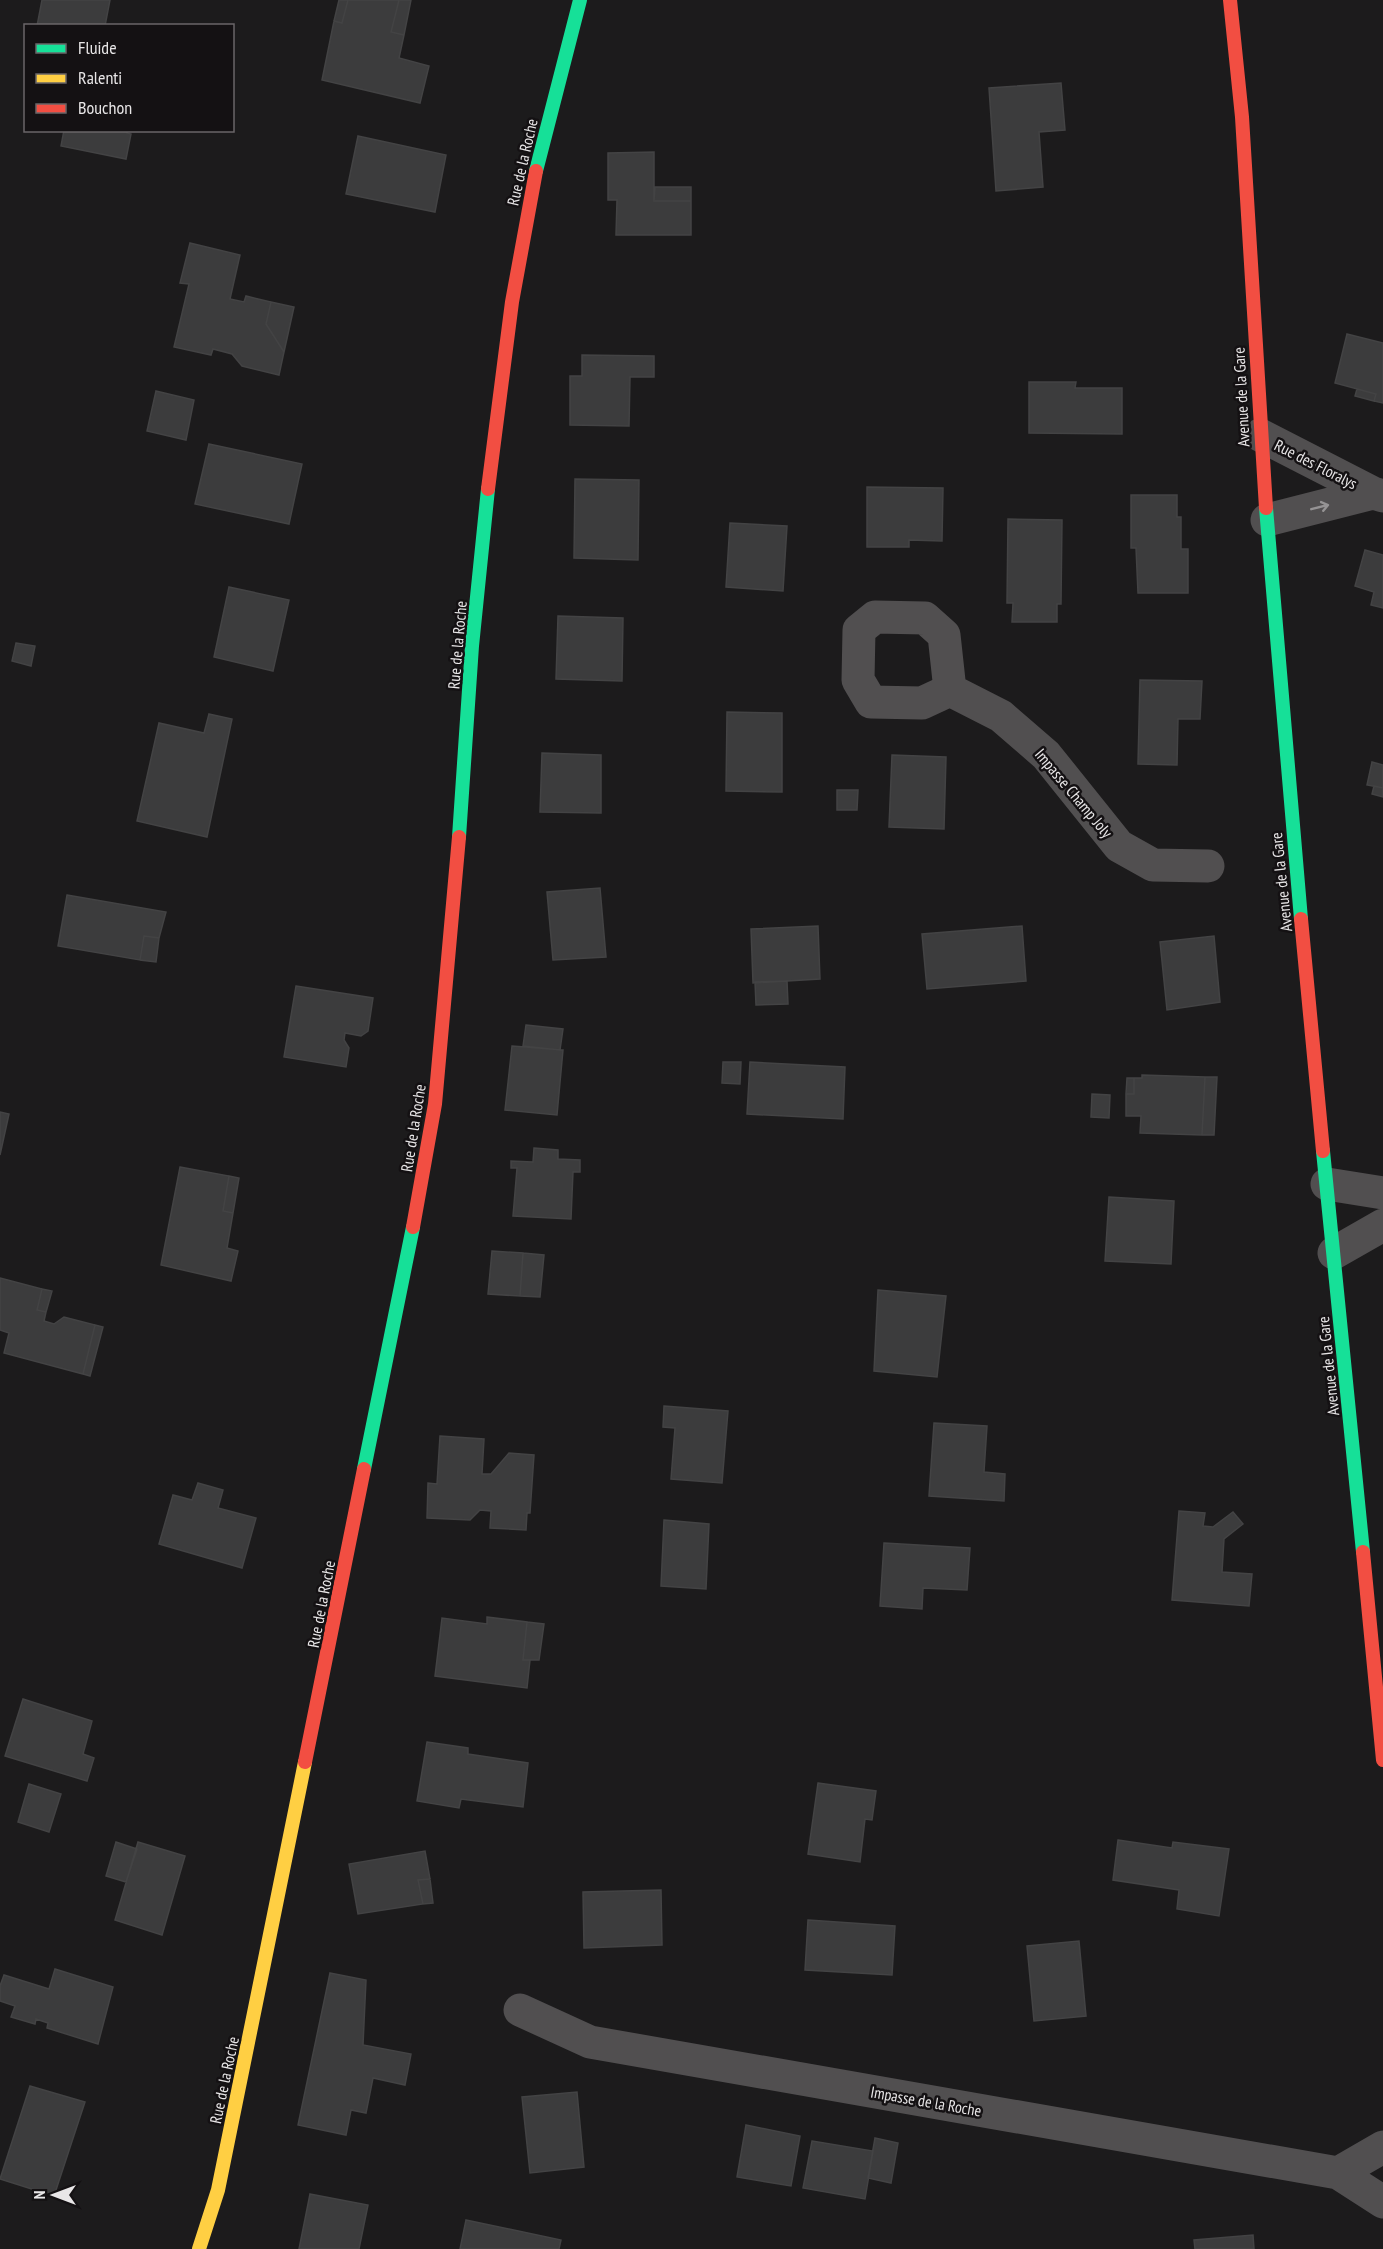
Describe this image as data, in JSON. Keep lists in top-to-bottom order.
{
  "streets": {
    "street": [
      "Rue de la Roche",
      "Avenue de la Gare",
      "Rue des Floralys",
      "Impasse Champ Joly",
      "Impasse de la Roche"
    ]
  },
  "crossings": [
    ["Avenue de la Gare", "Rue des Floralys"]
  ],
  "one_way": ["Rue des Floralys"],
  "legend": ["Fluide", "Ralenti", "Bouchon"],
  "north": "left"
}
